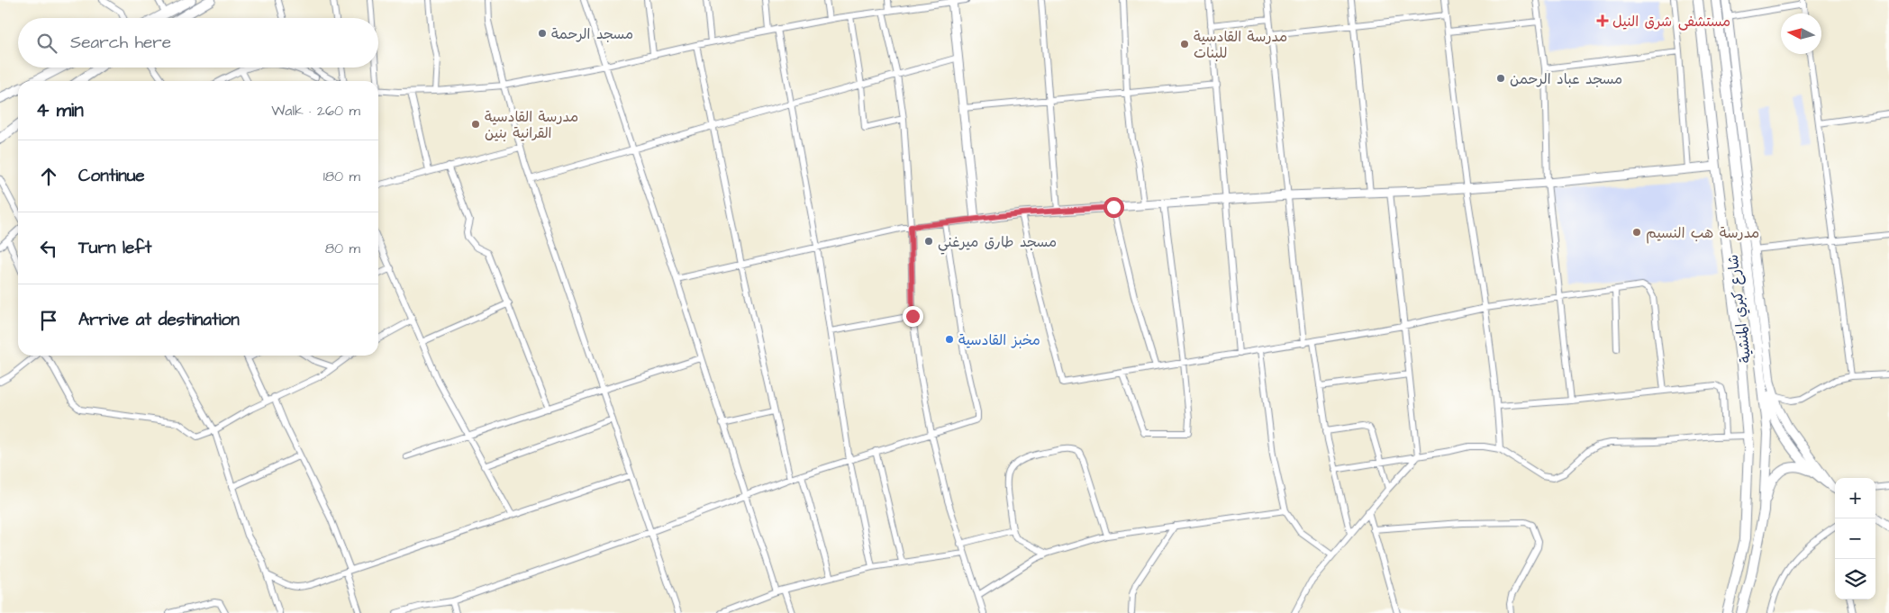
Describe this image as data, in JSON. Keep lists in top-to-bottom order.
{
  "streets": {
    "main road": ["شارع كبري المنشية"]
  },
  "places": {
    "health": ["مستشفى شرق النيل"],
    "other": [
      "مسجد الرحمة",
      "مدرسة القادسية للبنات",
      "مسجد عباد الرحمن",
      "مدرسة القادسية القرانية بنين",
      "مدرسة هب النسيم",
      "مسجد طارق ميرغني",
      "مخبز القادسية"
    ]
  },
  "north": "left",
  "page": {
    "search": "Search here",
    "heading": ["4 min", "Walk · 260 m"],
    "list": [
      ["Continue", "180 m"],
      ["Turn left", "80 m"],
      "Arrive at destination"
    ],
    "map_buttons": ["+", "−"]
  }
}
